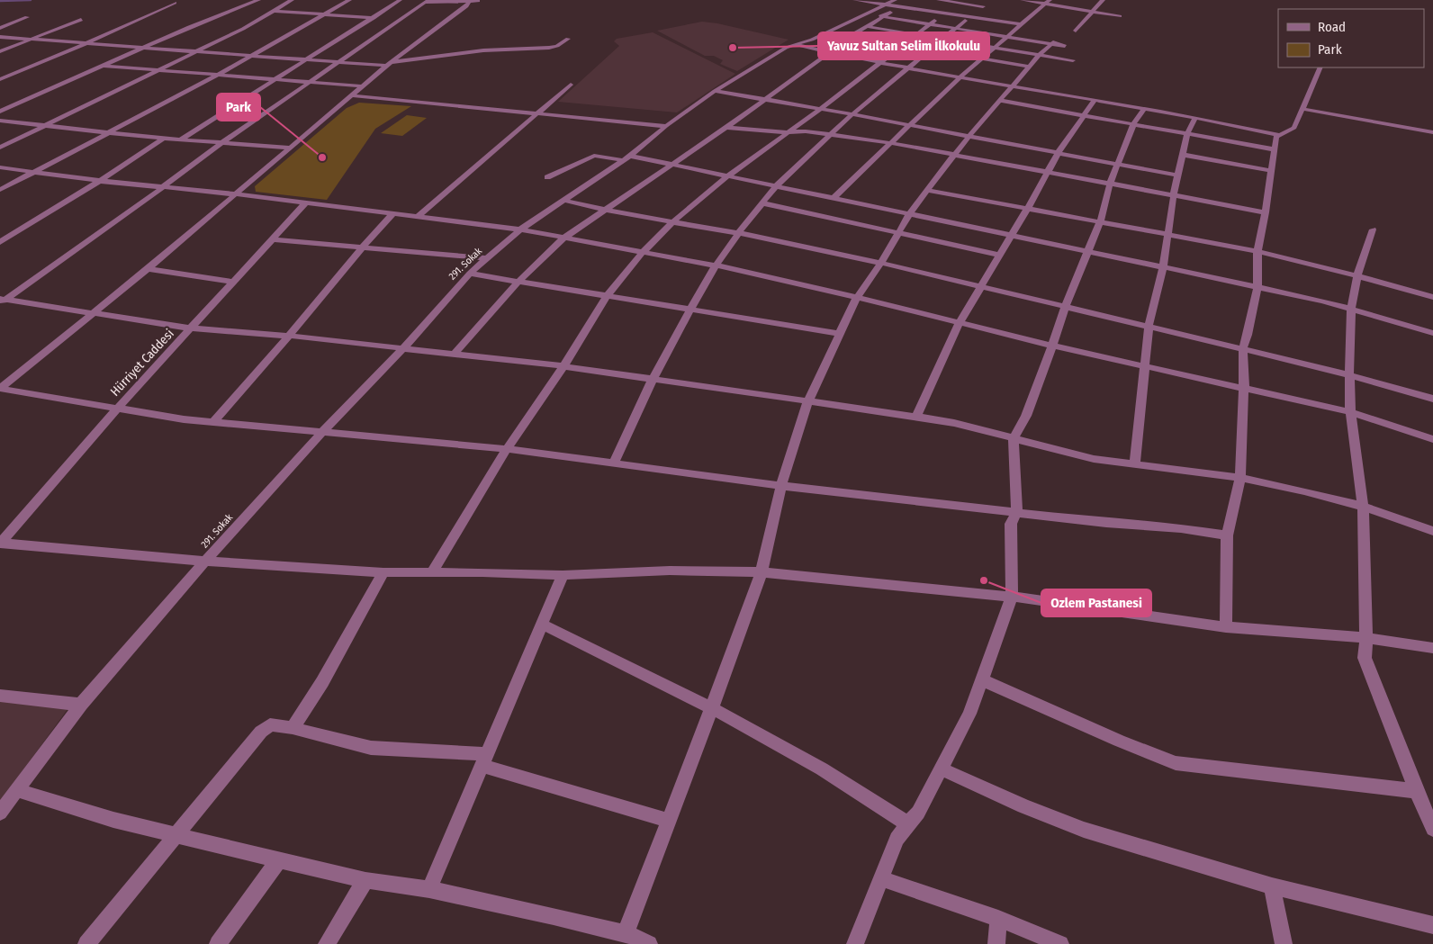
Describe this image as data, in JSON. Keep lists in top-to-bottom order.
{
  "streets": {
    "street": ["291. Sokak", "Hürriyet Caddesi"]
  },
  "places": ["Yavuz Sultan Selim İlkokulu", "Park", "Ozlem Pastanesi"],
  "legend": ["Road", "Park"]
}
